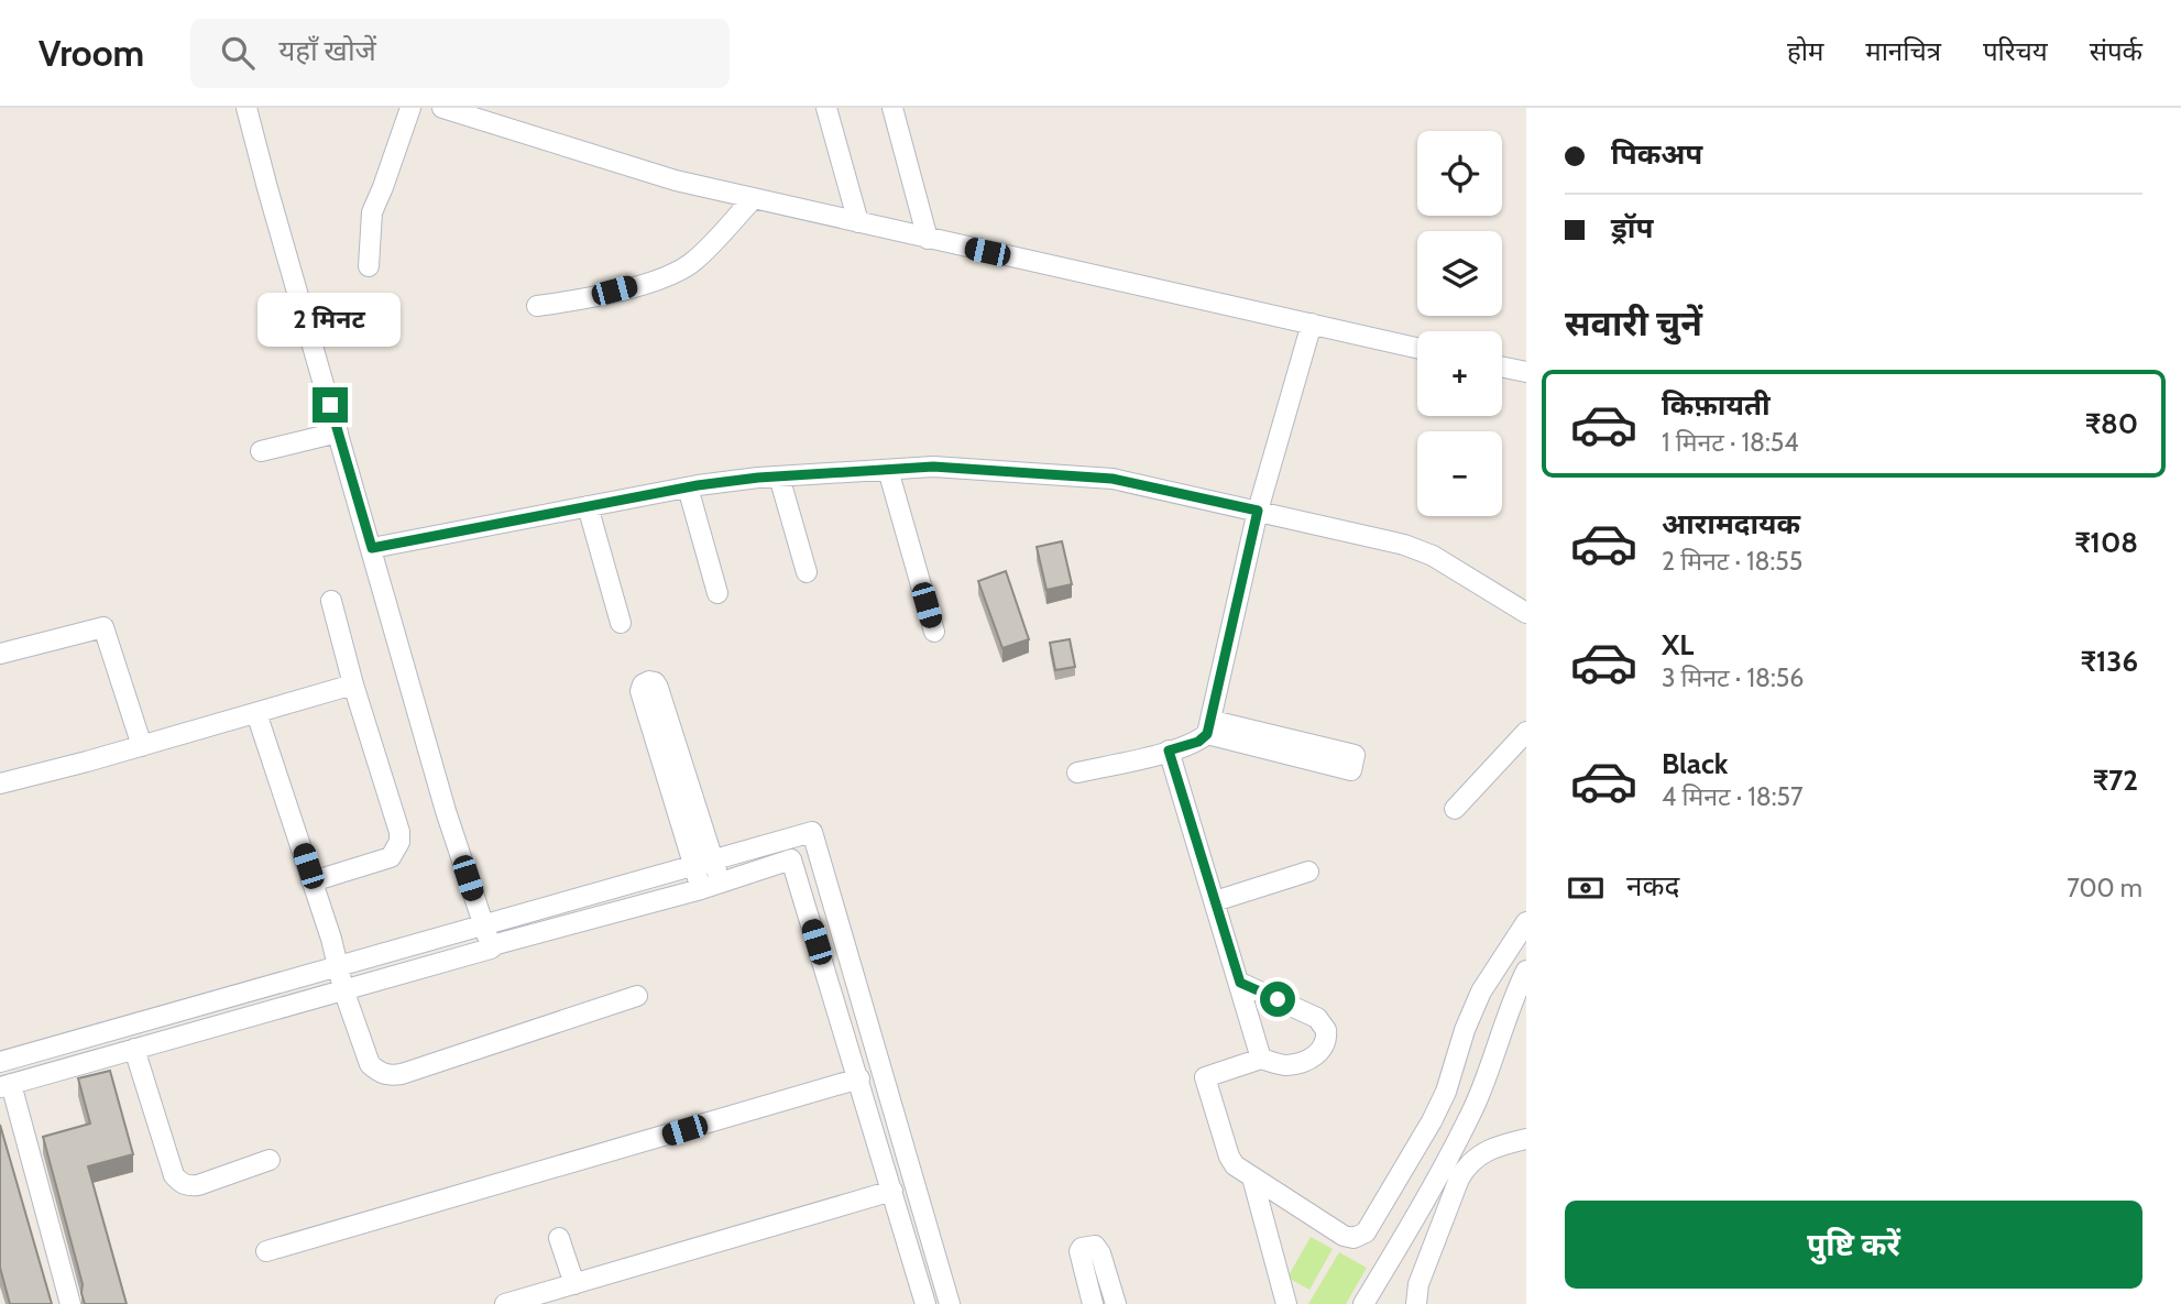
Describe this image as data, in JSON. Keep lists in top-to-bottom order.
{
  "page": {
    "header": "Vroom",
    "search": "यहाँ खोजें",
    "nav": [
      "होम",
      "मानचित्र",
      "परिचय",
      "संपर्क"
    ],
    "banner": ["पिकअप", "ड्रॉप"],
    "map_buttons": ["+", "−"],
    "heading": "सवारी चुनें",
    "bubble": "2 मिनट",
    "list": [
      {
        "name": "किफ़ायती",
        "note": "1 मिनट · 18:54",
        "value": "₹80"
      },
      {
        "name": "आरामदायक",
        "note": "2 मिनट · 18:55",
        "value": "₹108"
      },
      {
        "name": "XL",
        "note": "3 मिनट · 18:56",
        "value": "₹136"
      },
      {
        "name": "Black",
        "note": "4 मिनट · 18:57",
        "value": "₹72"
      }
    ],
    "pay": ["नकद", "700 m"],
    "buttons": "पुष्टि करें"
  }
}
